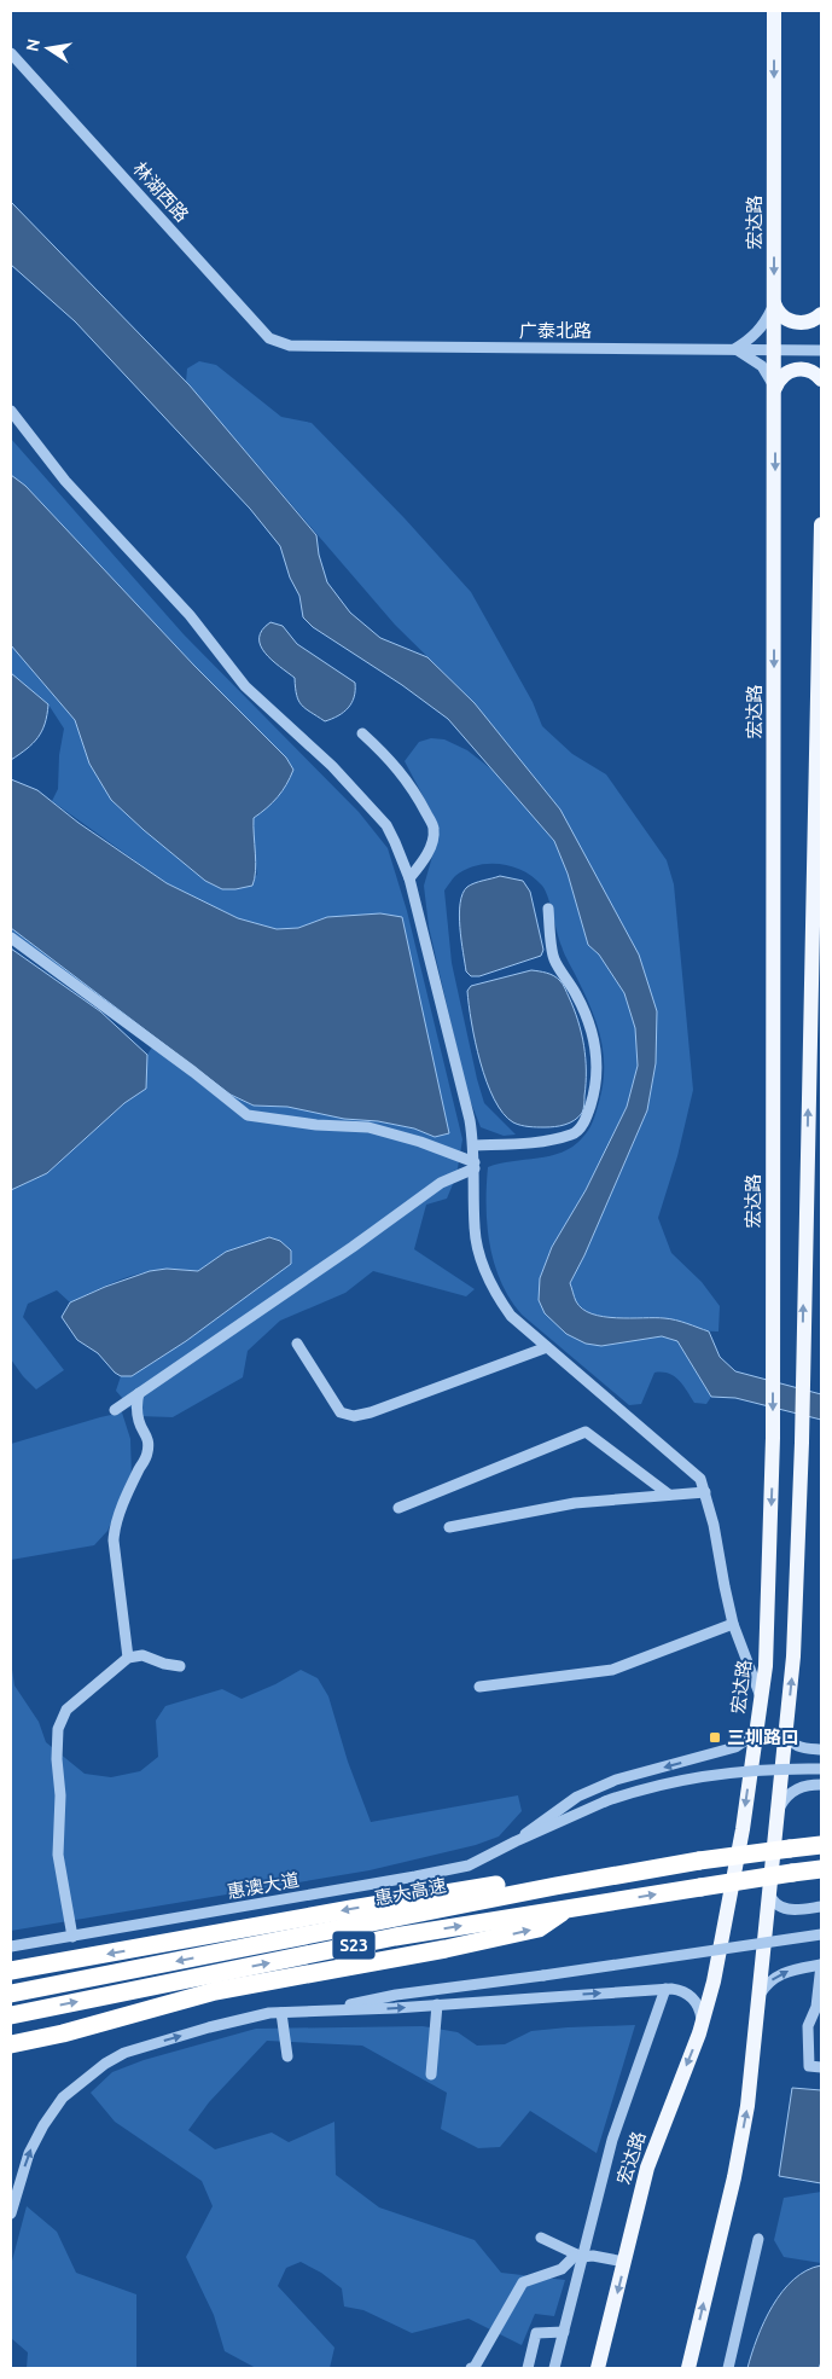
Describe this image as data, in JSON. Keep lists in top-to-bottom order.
{
  "streets": {
    "highway": ["惠大高速", "S23"],
    "main road": ["宏达路"],
    "street": ["林湖西路", "广泰北路", "惠澳大道"]
  },
  "crossings": [
    ["林湖西路", "广泰北路"],
    ["宏达路", "广泰北路"]
  ],
  "places": {
    "transit": ["三圳路口"]
  },
  "north": "left"
}
